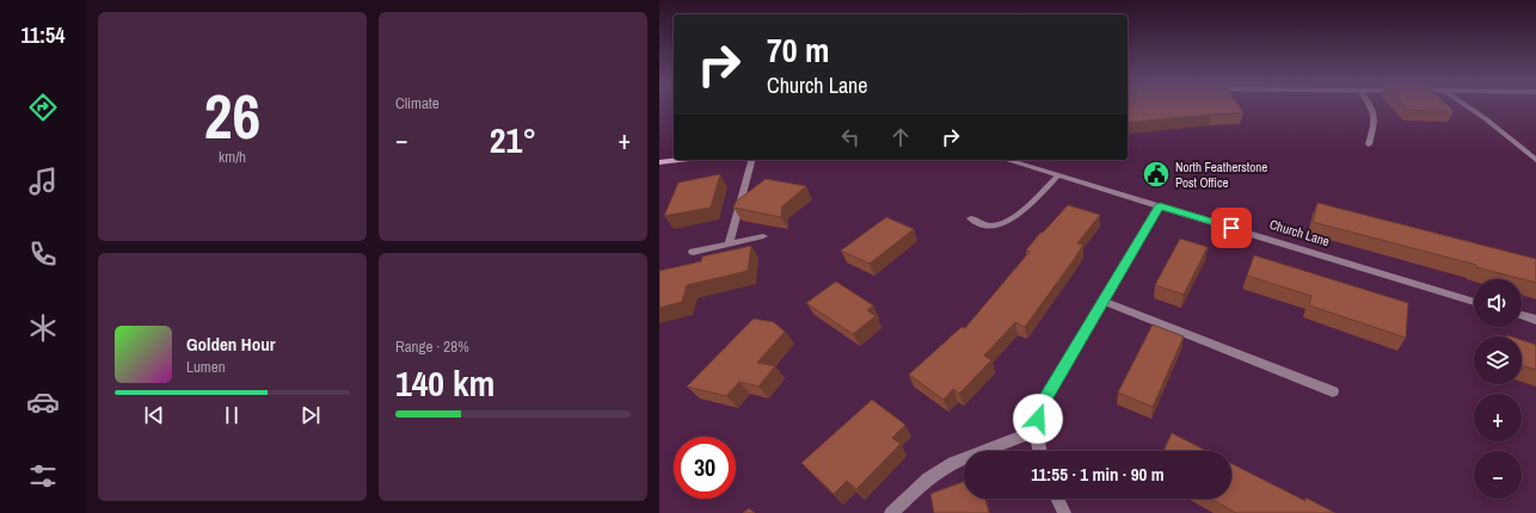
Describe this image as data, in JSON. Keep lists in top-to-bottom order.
{
  "streets": {
    "street": ["Church Lane"]
  },
  "places": {
    "public building": ["North Featherstone Post Office"]
  },
  "page": {
    "tabs": "11:54",
    "tile": [
      ["26", "km/h"],
      "Climate",
      ["Range · 28%", "140 km"]
    ],
    "turn": ["70 m", "Church Lane"],
    "heat": ["−", "21°", "+"],
    "map_buttons": ["+", "−"],
    "song": ["Golden Hour", "Lumen"],
    "limit": "30",
    "trip": "11:55 · 1 min · 90 m"
  }
}
